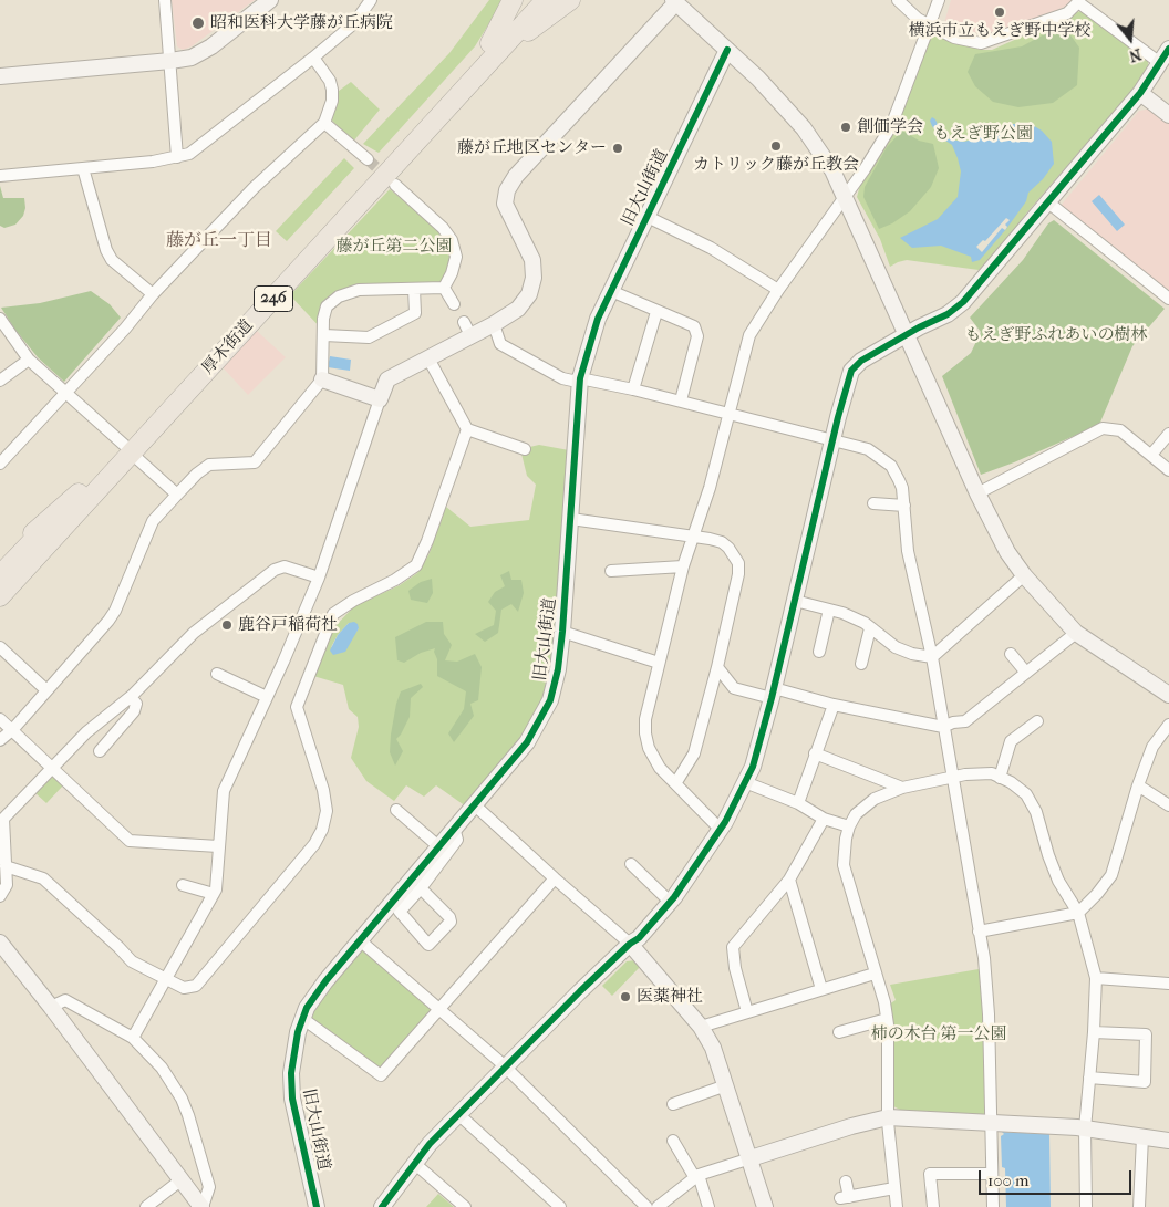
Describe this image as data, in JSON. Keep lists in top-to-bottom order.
{
  "streets": {
    "highway": ["246", "厚木街道"],
    "street": ["旧大山街道"]
  },
  "crossings": [
    ["246", "厚木街道"]
  ],
  "districts": ["藤が丘一丁目"],
  "parks": [
    "もえぎ野公園",
    "藤が丘第二公園",
    "もえぎ野ふれあいの樹林",
    "柿の木台 第一公園"
  ],
  "places": [
    "横浜市立もえぎ野中学校",
    "昭和医科大学藤が丘病院",
    "創価学会",
    "カトリック藤が丘教会",
    "藤が丘地区センター",
    "鹿谷戸稲荷社",
    "医薬神社"
  ],
  "scale_bar": "100 m",
  "north": "bottom"
}
